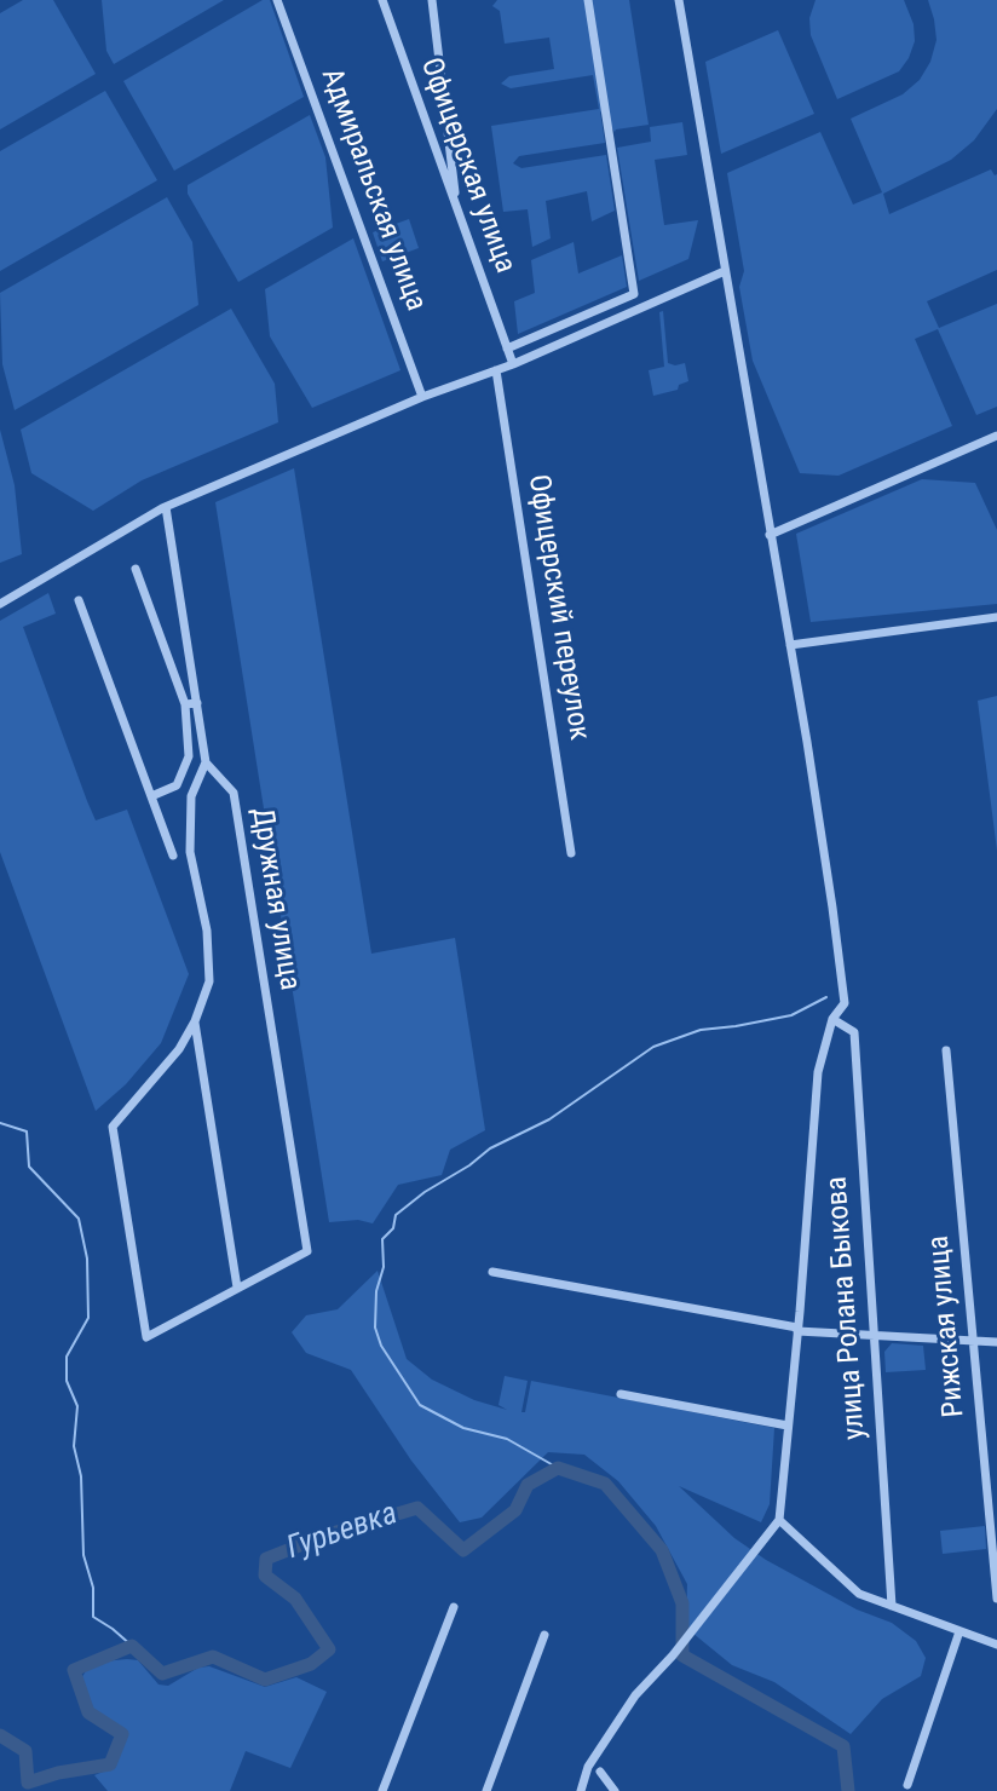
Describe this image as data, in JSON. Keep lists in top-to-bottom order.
{
  "streets": {
    "street": [
      "Офицерская улица",
      "Адмиральская улица",
      "Офицерский переулок",
      "Дружная улица",
      "улица Ролана Быкова",
      "Рижская улица"
    ]
  },
  "water": ["Гурьевка"]
}
